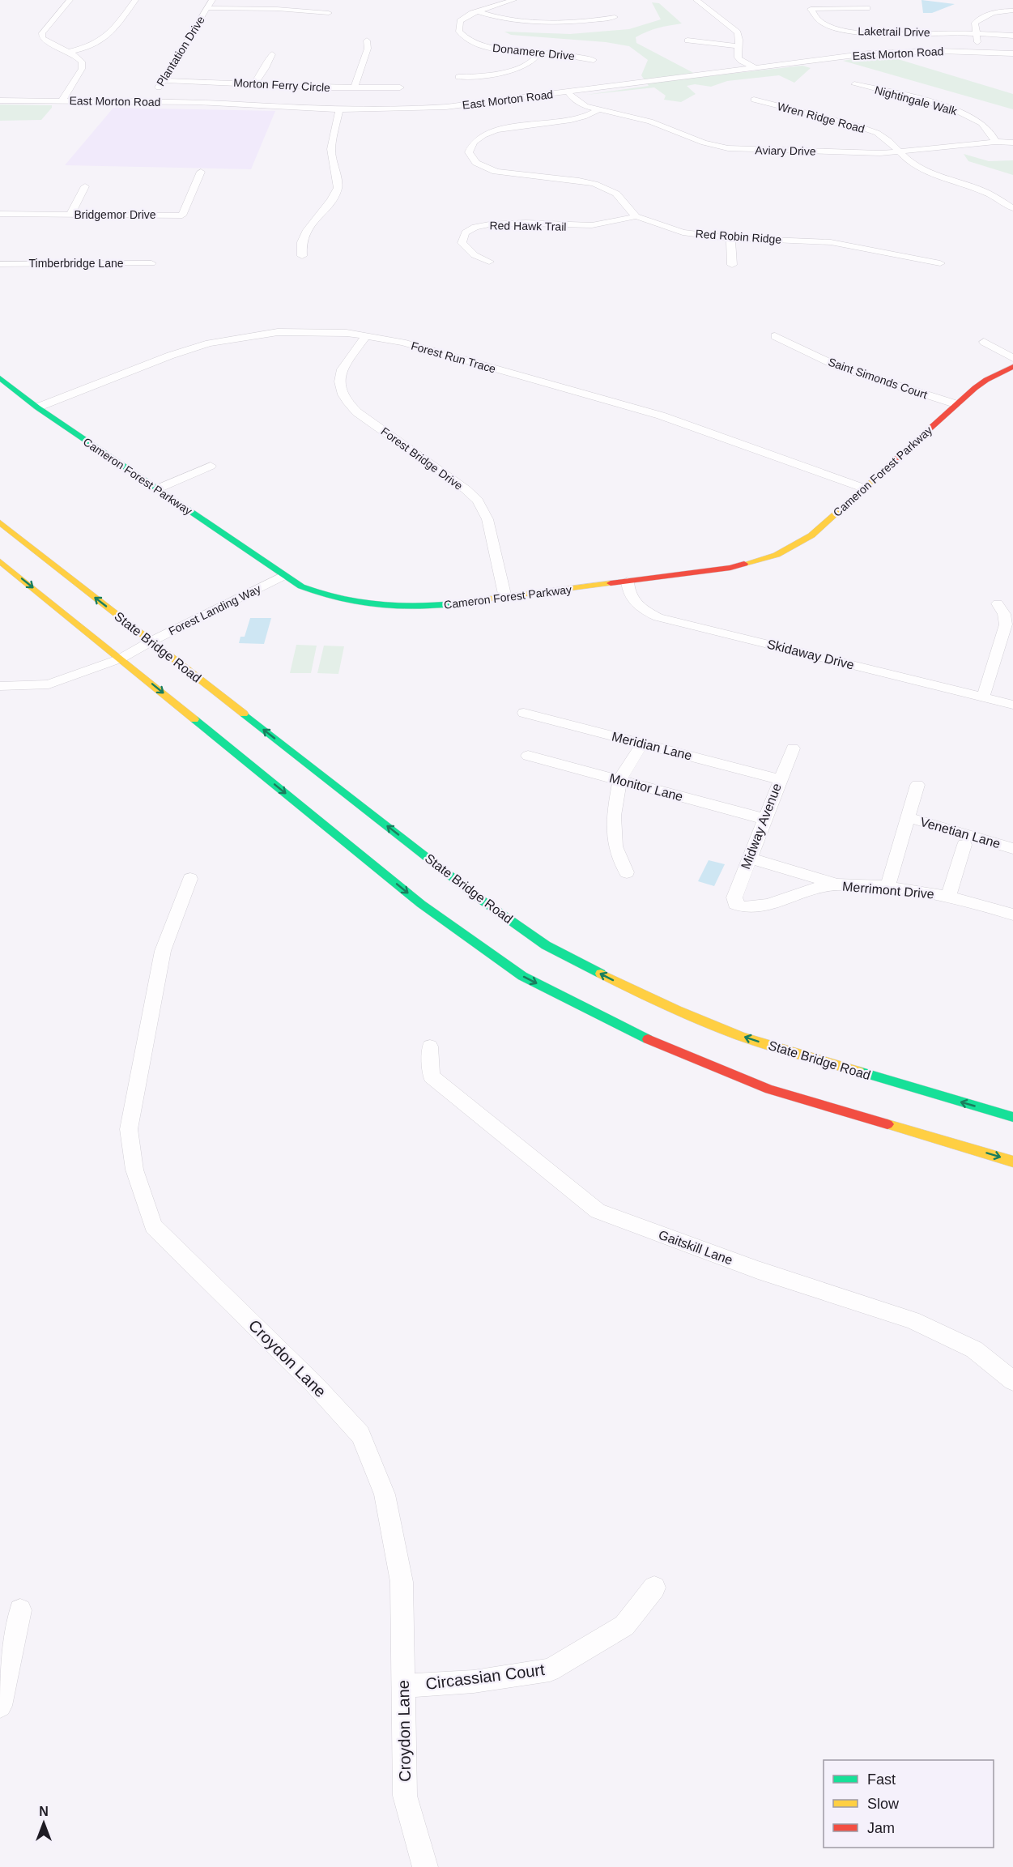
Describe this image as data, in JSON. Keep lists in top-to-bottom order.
{
  "streets": {
    "main road": ["Cameron Forest Parkway", "State Bridge Road"],
    "street": [
      "Laketrail Drive",
      "Plantation Drive",
      "Donamere Drive",
      "East Morton Road",
      "Morton Ferry Circle",
      "Nightingale Walk",
      "Wren Ridge Road",
      "Aviary Drive",
      "Bridgemor Drive",
      "Red Hawk Trail",
      "Red Robin Ridge",
      "Timberbridge Lane",
      "Forest Run Trace",
      "Saint Simonds Court",
      "Forest Bridge Drive",
      "Forest Landing Way",
      "Skidaway Drive",
      "Meridian Lane",
      "Monitor Lane",
      "Midway Avenue",
      "Venetian Lane",
      "Merrimont Drive",
      "Gaitskill Lane",
      "Croydon Lane",
      "Circassian Court"
    ]
  },
  "crossings": [
    ["Plantation Drive", "East Morton Road"],
    ["Plantation Drive", "Morton Ferry Circle"],
    ["East Morton Road", "Aviary Drive"],
    ["Nightingale Walk", "Aviary Drive"],
    ["Wren Ridge Road", "Aviary Drive"],
    ["Red Hawk Trail", "Red Robin Ridge"],
    ["Forest Run Trace", "Forest Bridge Drive"],
    ["Forest Run Trace", "Cameron Forest Parkway"],
    ["Saint Simonds Court", "Cameron Forest Parkway"],
    ["Forest Bridge Drive", "Cameron Forest Parkway"],
    ["Cameron Forest Parkway", "Forest Landing Way"],
    ["Cameron Forest Parkway", "Skidaway Drive"],
    ["Forest Landing Way", "State Bridge Road"],
    ["Meridian Lane", "Midway Avenue"],
    ["Monitor Lane", "Midway Avenue"],
    ["Midway Avenue", "Merrimont Drive"],
    ["Croydon Lane", "Circassian Court"]
  ],
  "legend": ["Fast", "Slow", "Jam"],
  "north": "top"
}
